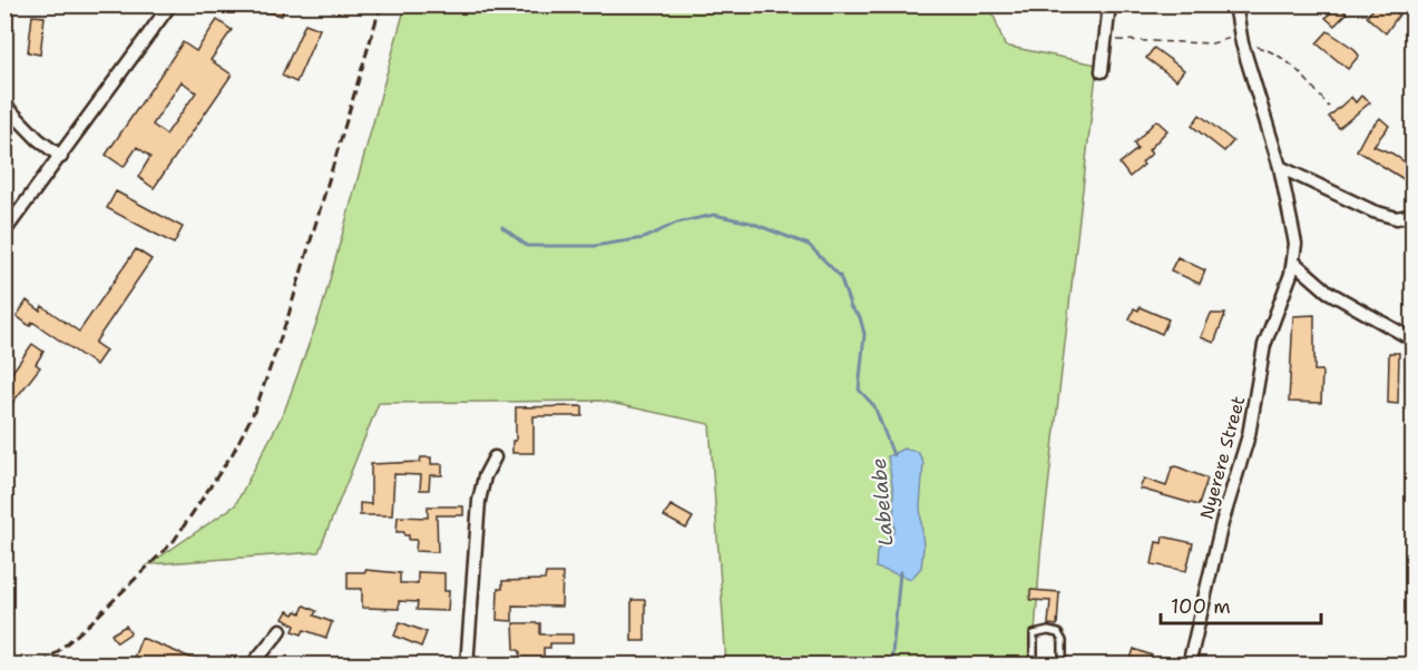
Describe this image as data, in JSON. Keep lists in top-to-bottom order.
{
  "streets": {
    "street": ["Nyerere Street"]
  },
  "water": ["Labelabe"],
  "scale_bar": "100 m"
}
